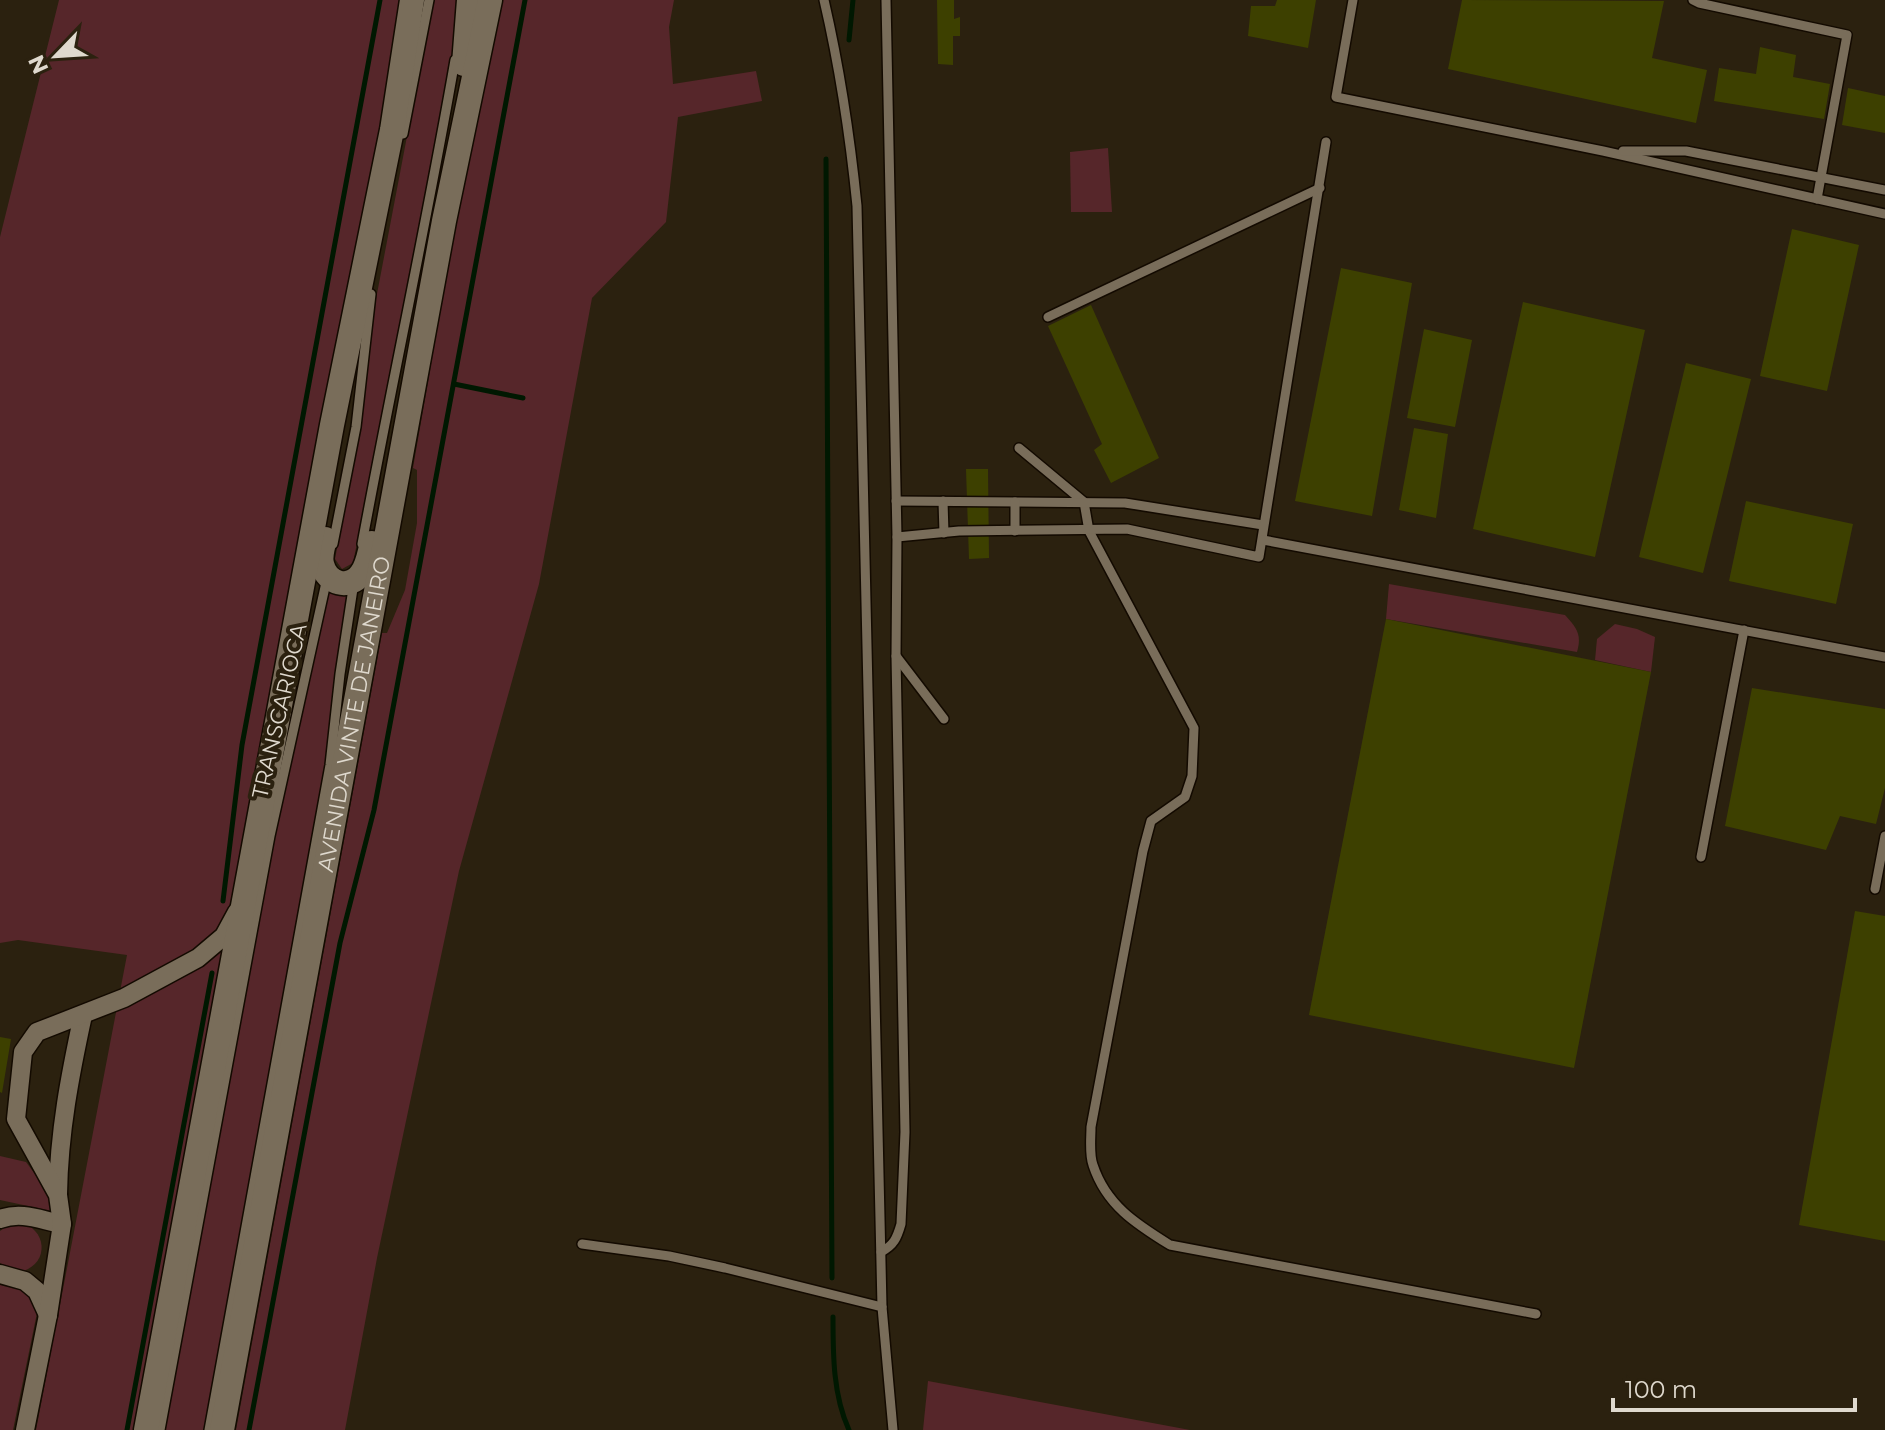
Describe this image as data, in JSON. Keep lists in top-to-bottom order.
{
  "streets": {
    "street": ["AVENIDA VINTE DE JANEIRO"],
    "lane": ["TRANSCARIOCA"]
  },
  "scale_bar": "100 m",
  "north": "bottom left"
}
